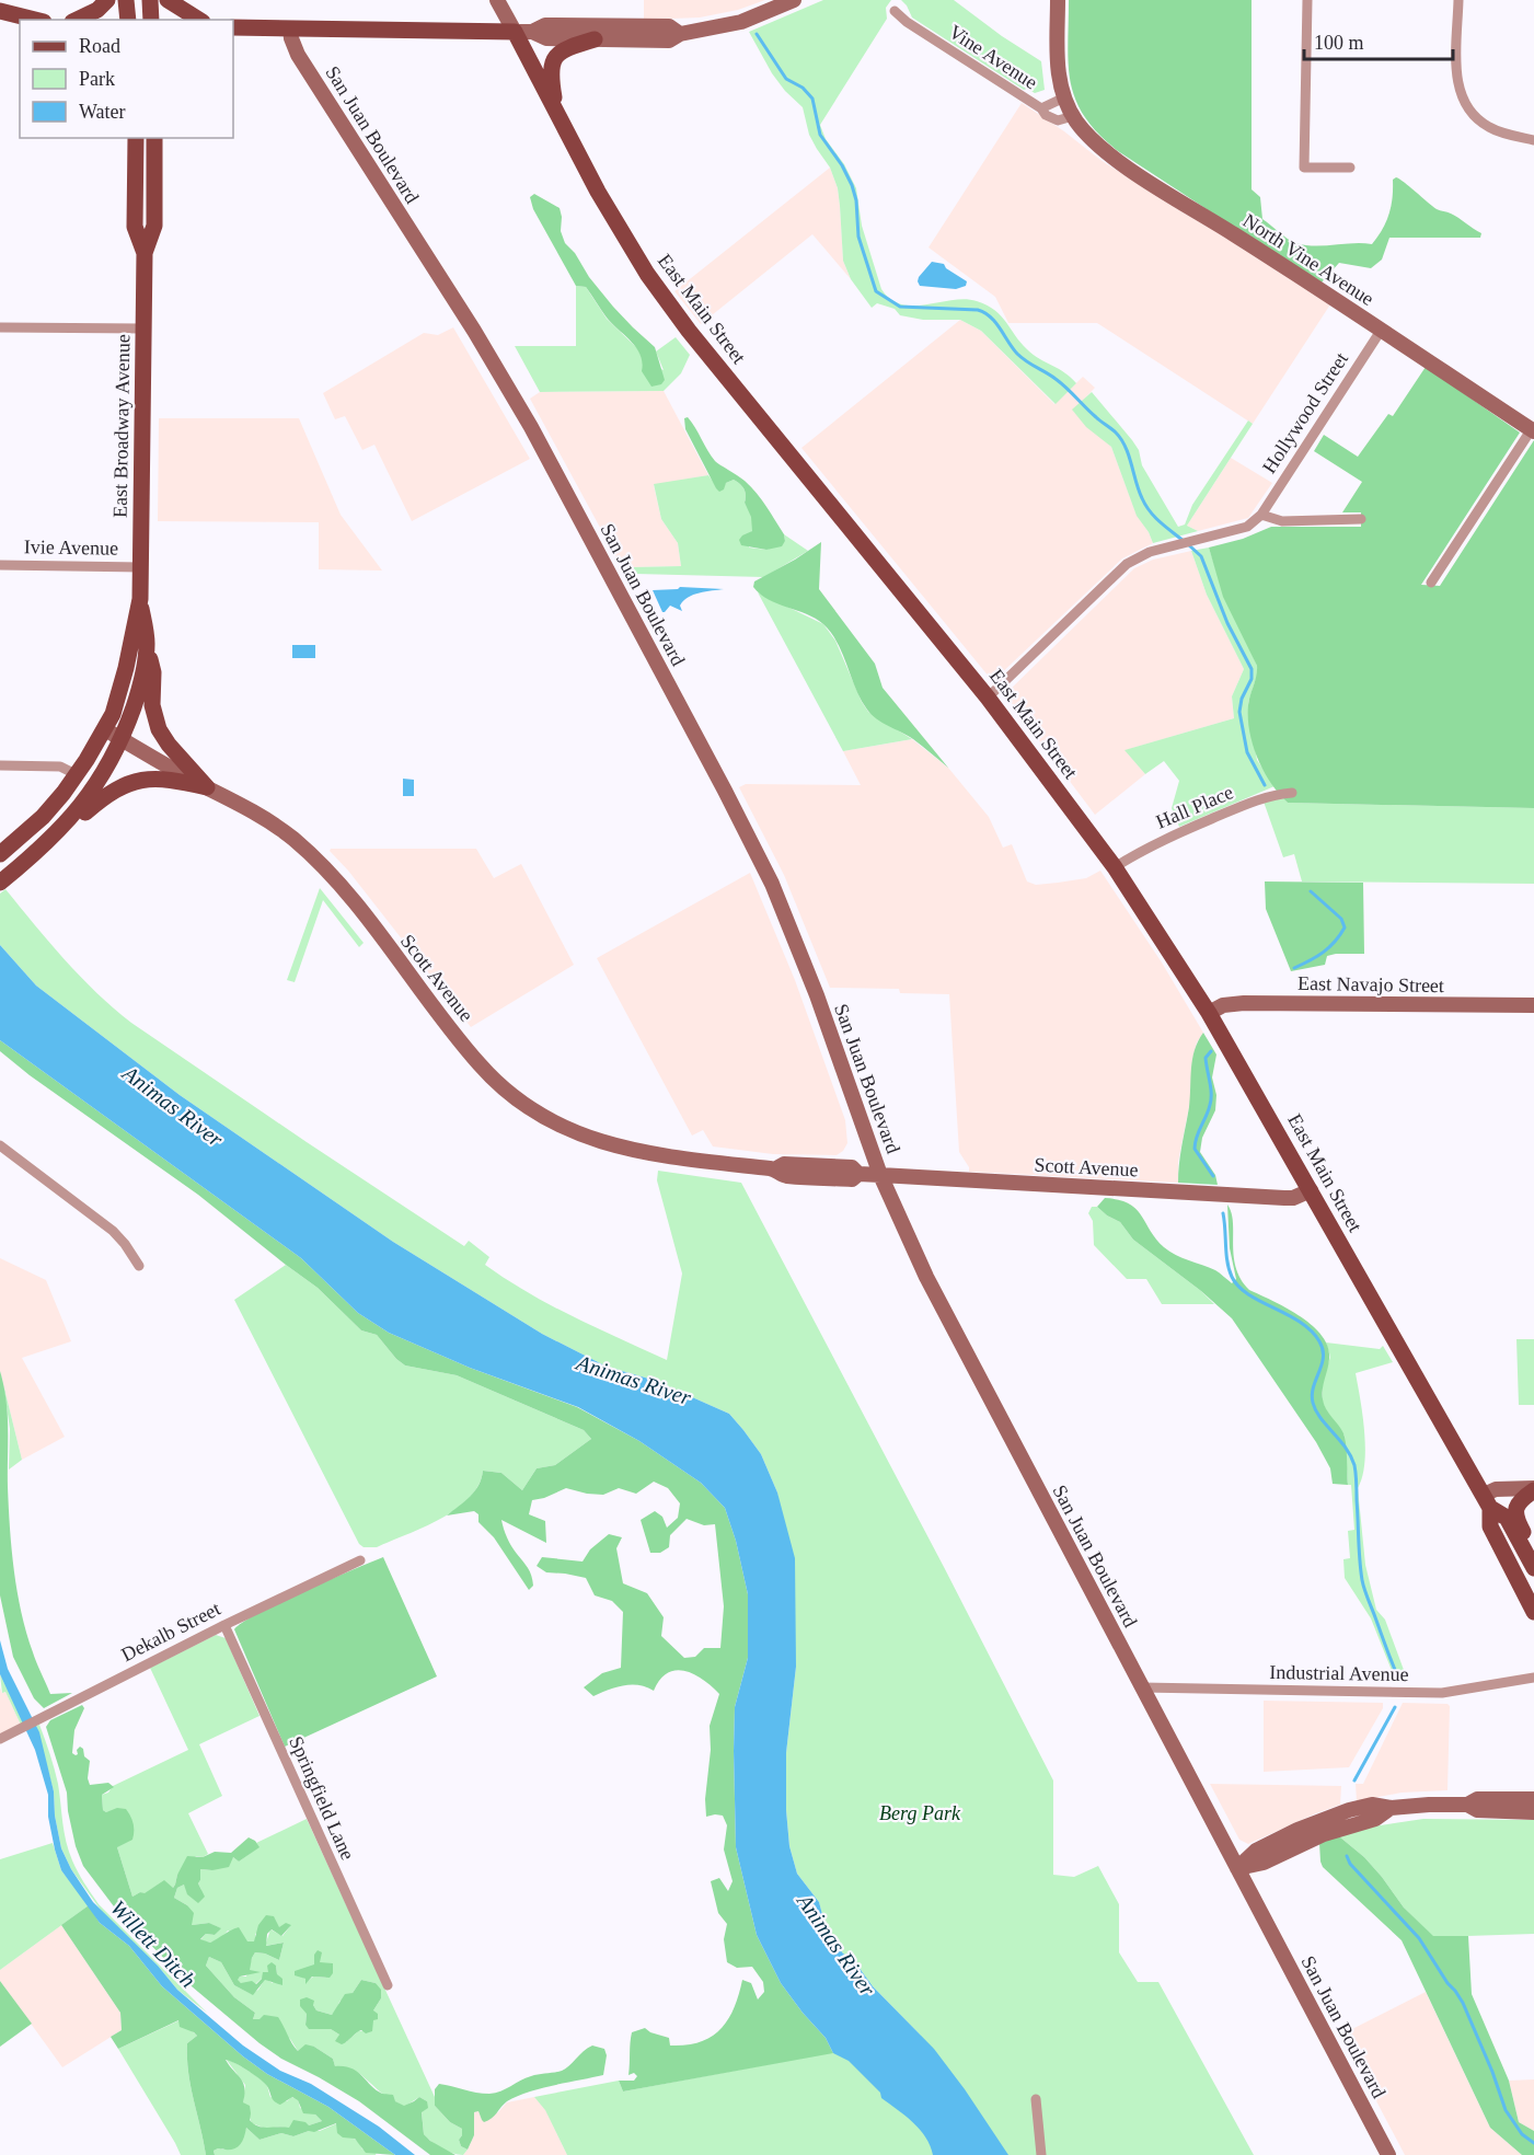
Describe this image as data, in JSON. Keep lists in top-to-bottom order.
{
  "streets": {
    "main road": [
      "San Juan Boulevard",
      "North Vine Avenue",
      "East Main Street",
      "East Broadway Avenue",
      "Scott Avenue",
      "East Navajo Street"
    ],
    "street": [
      "Vine Avenue",
      "Hollywood Street",
      "Ivie Avenue",
      "Hall Place",
      "Dekalb Street",
      "Industrial Avenue",
      "Springfield Lane"
    ]
  },
  "crossings": [
    ["Vine Avenue", "North Vine Avenue"],
    ["San Juan Boulevard", "Scott Avenue"],
    ["San Juan Boulevard", "Industrial Avenue"],
    ["North Vine Avenue", "Hollywood Street"],
    ["East Main Street", "Hall Place"],
    ["East Main Street", "Scott Avenue"],
    ["East Main Street", "East Navajo Street"],
    ["East Broadway Avenue", "Ivie Avenue"],
    ["East Broadway Avenue", "Scott Avenue"],
    ["Dekalb Street", "Springfield Lane"]
  ],
  "water": ["Animas River", "Willett Ditch"],
  "parks": ["Berg Park"],
  "legend": ["Road", "Park", "Water"],
  "scale_bar": "100 m"
}
